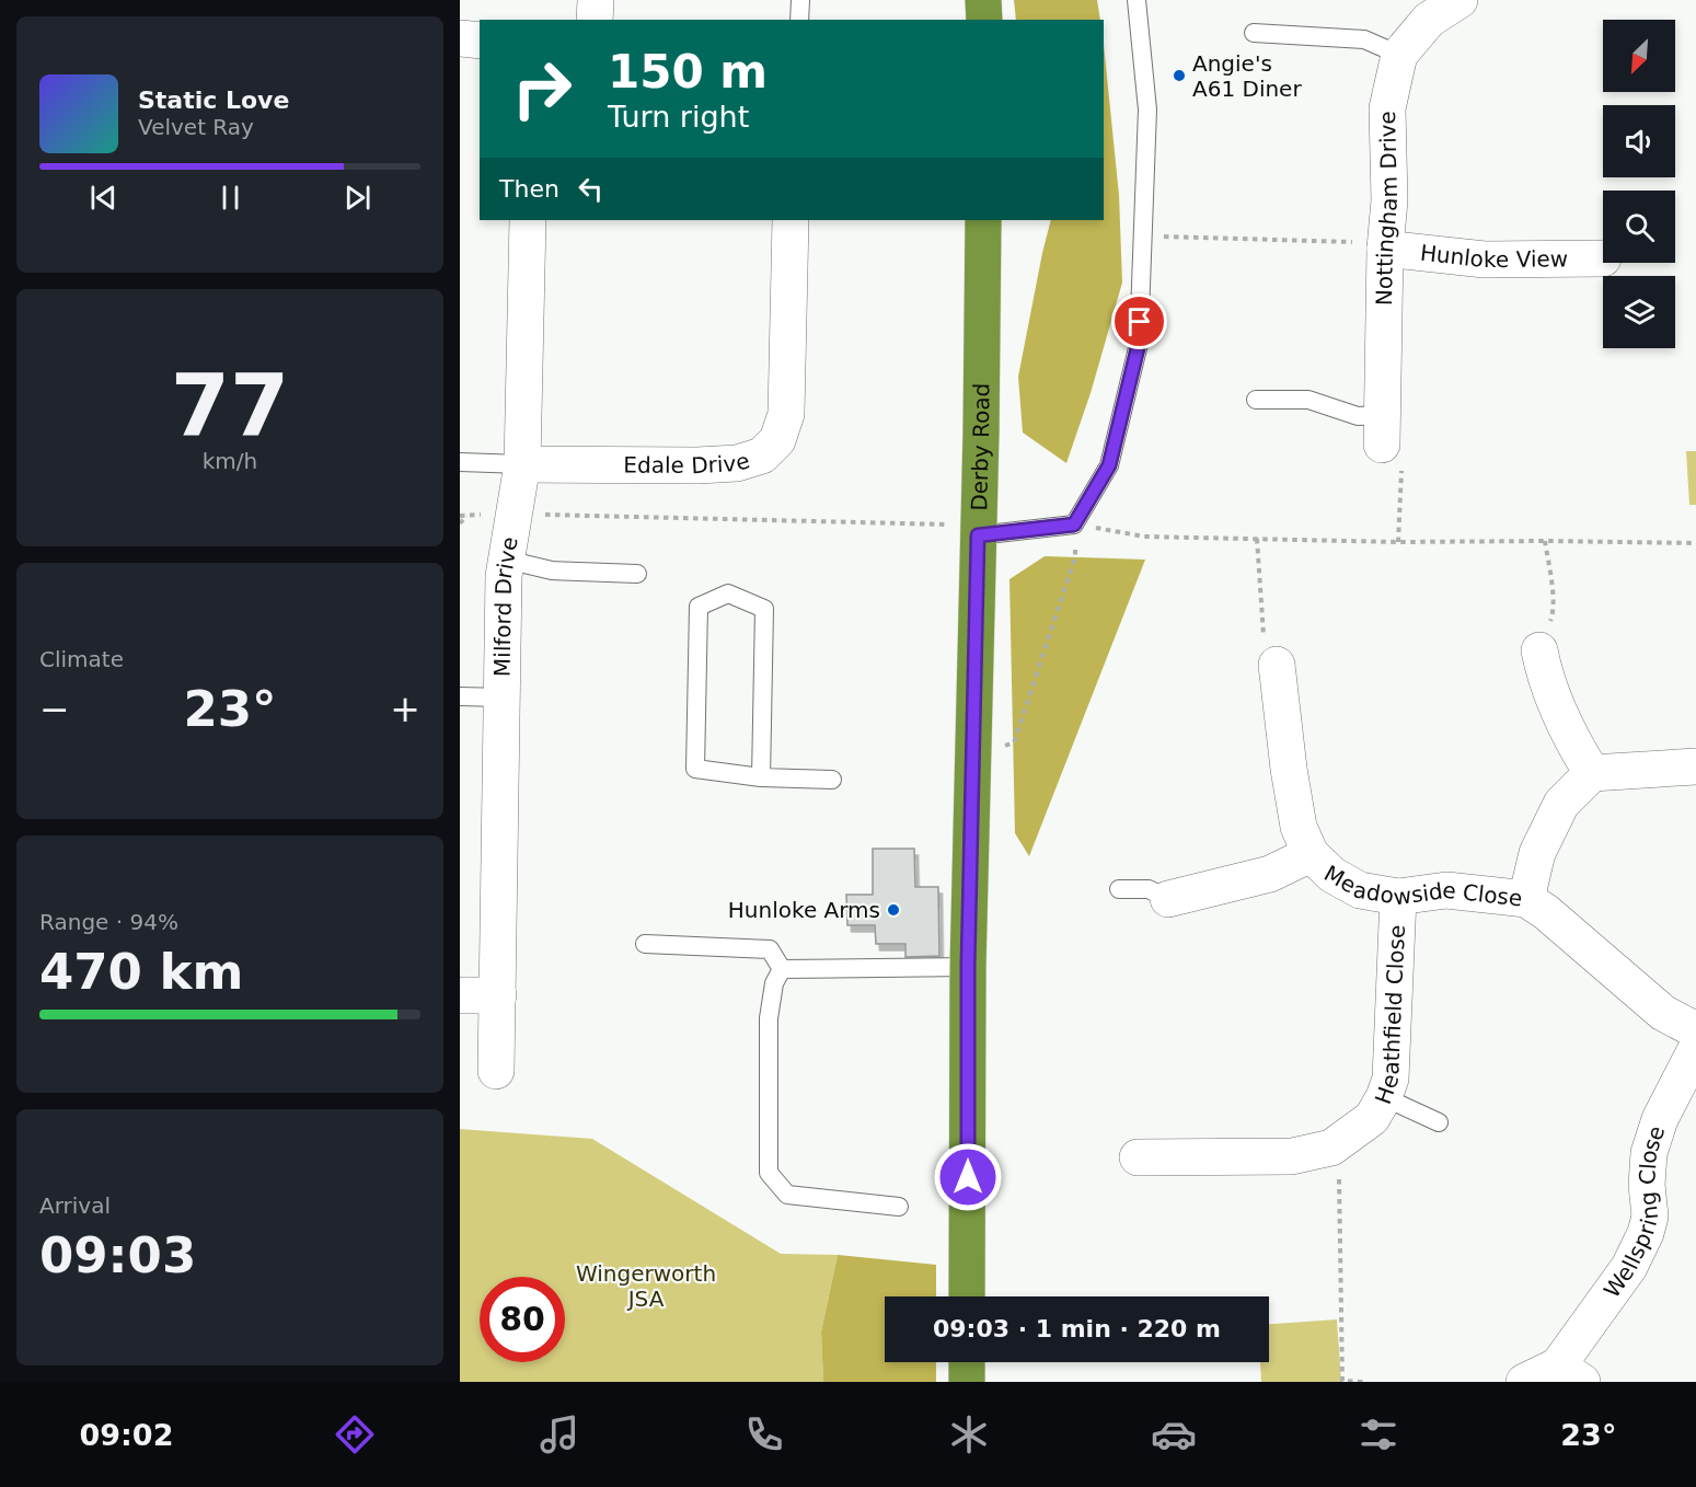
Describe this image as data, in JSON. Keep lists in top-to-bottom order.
{
  "streets": {
    "highway": ["Derby Road"],
    "street": [
      "Nottingham Drive",
      "Hunloke View",
      "Edale Drive",
      "Milford Drive",
      "Meadowside Close",
      "Heathfield Close",
      "Wellspring Close"
    ]
  },
  "crossings": [
    ["Nottingham Drive", "Hunloke View"],
    ["Edale Drive", "Milford Drive"],
    ["Meadowside Close", "Heathfield Close"]
  ],
  "parks": ["Wingerworth JSA"],
  "places": ["Angie's A61 Diner", "Hunloke Arms"],
  "north": "bottom left",
  "page": {
    "turn": ["150 m", "Turn right"],
    "song": ["Static Love", "Velvet Ray"],
    "then": "Then",
    "tile": [
      ["77", "km/h"],
      "Climate",
      ["Range · 94%", "470 km"],
      ["Arrival", "09:03"]
    ],
    "heat": ["−", "23°", "+"],
    "limit": "80",
    "trip": "09:03 · 1 min · 220 m",
    "tabs": ["09:02", "23°"]
  }
}
